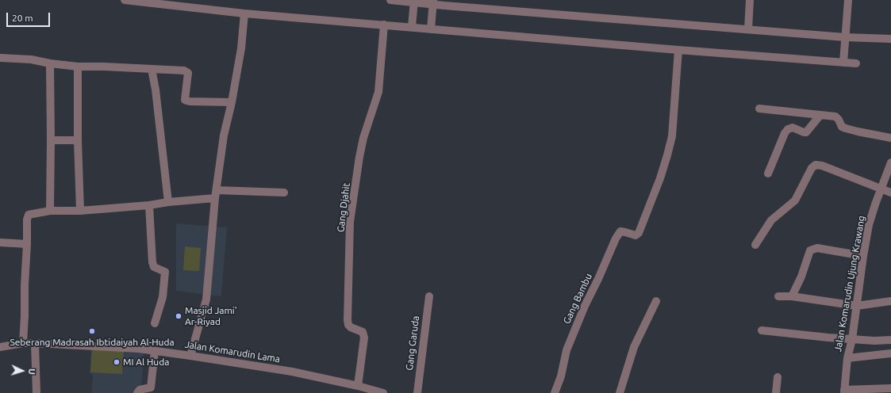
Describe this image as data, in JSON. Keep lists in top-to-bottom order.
{
  "streets": {
    "street": [
      "Gang Djahit",
      "Jalan Komarudin Ujung Krawang",
      "Gang Bambu",
      "Gang Garuda",
      "Jalan Komarudin Lama"
    ]
  },
  "crossings": [
    ["Gang Djahit", "Jalan Komarudin Lama"]
  ],
  "places": ["Masjid Jami' Ar-Riyad", "Seberang Madrasah Ibtidaiyah Al-Huda", "MI Al Huda"],
  "scale_bar": "20 m",
  "north": "right"
}
